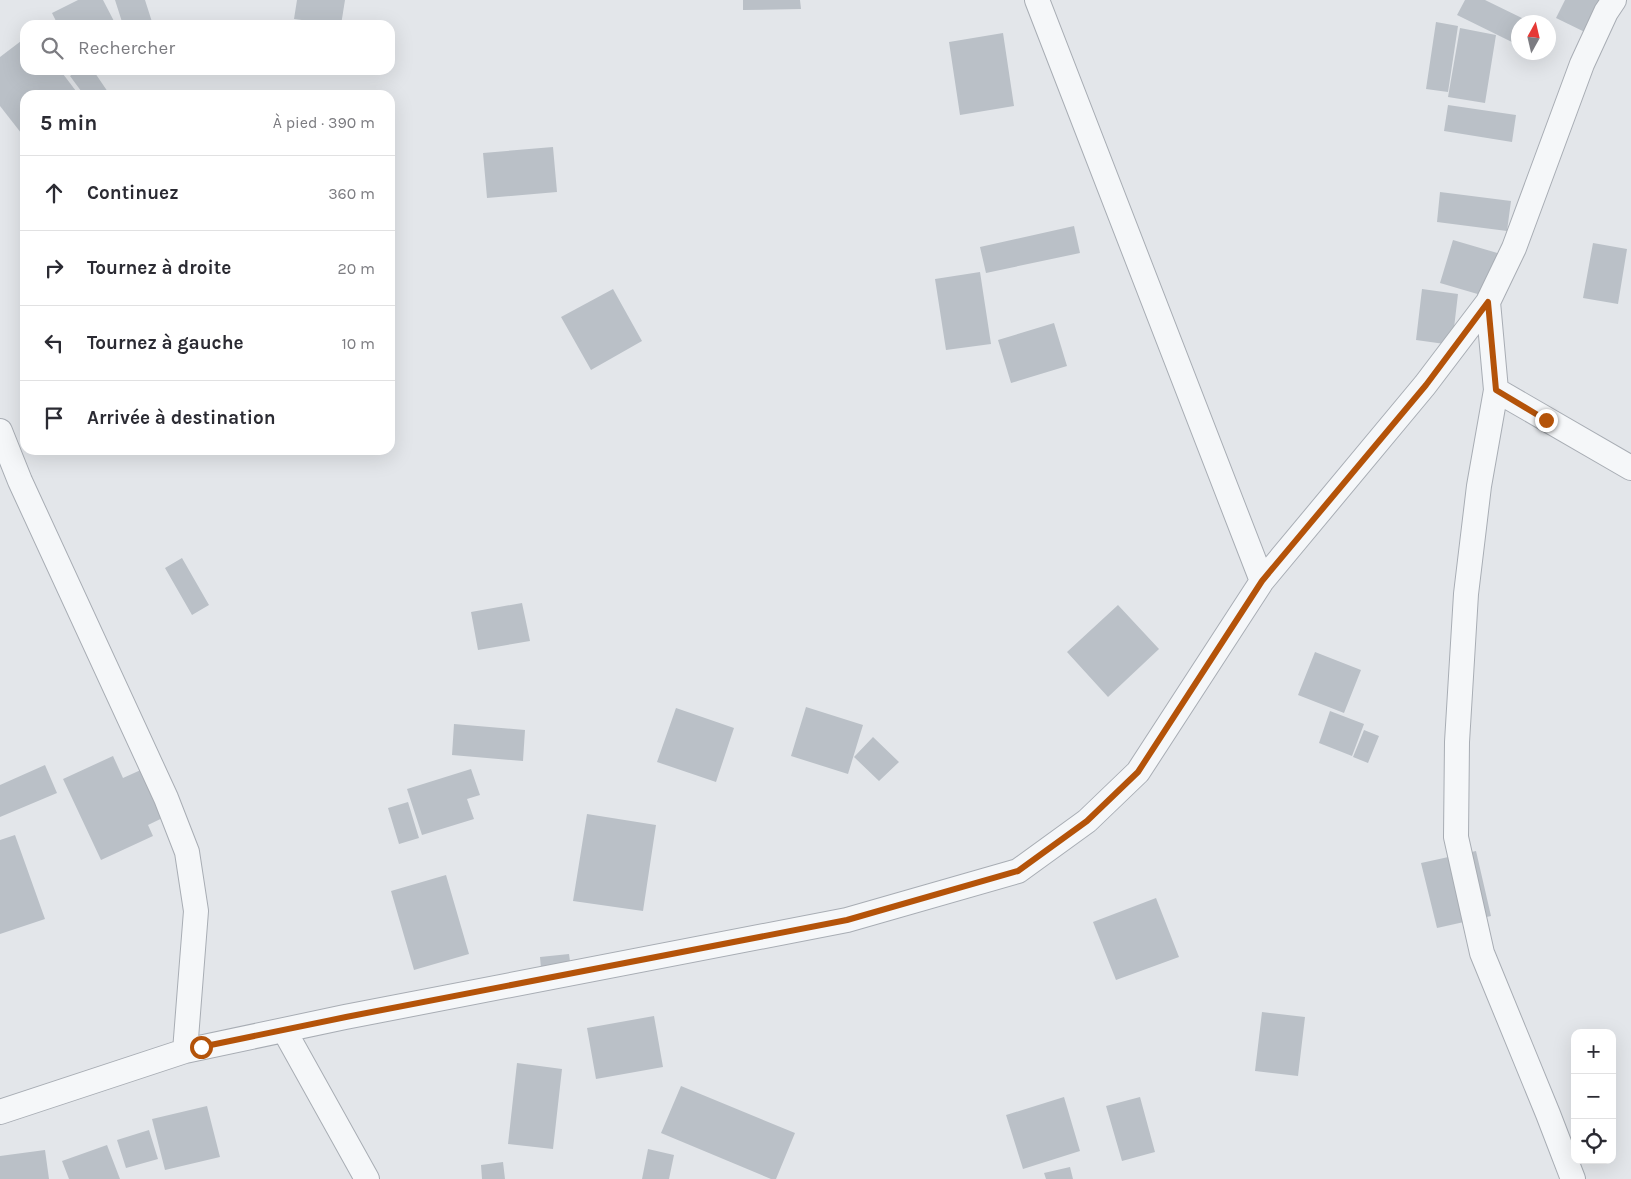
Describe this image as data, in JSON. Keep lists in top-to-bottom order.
{
  "north": "top",
  "page": {
    "search": "Rechercher",
    "heading": ["5 min", "À pied · 390 m"],
    "list": [
      ["Continuez", "360 m"],
      ["Tournez à droite", "20 m"],
      ["Tournez à gauche", "10 m"],
      "Arrivée à destination"
    ],
    "map_buttons": ["+", "−"]
  }
}
